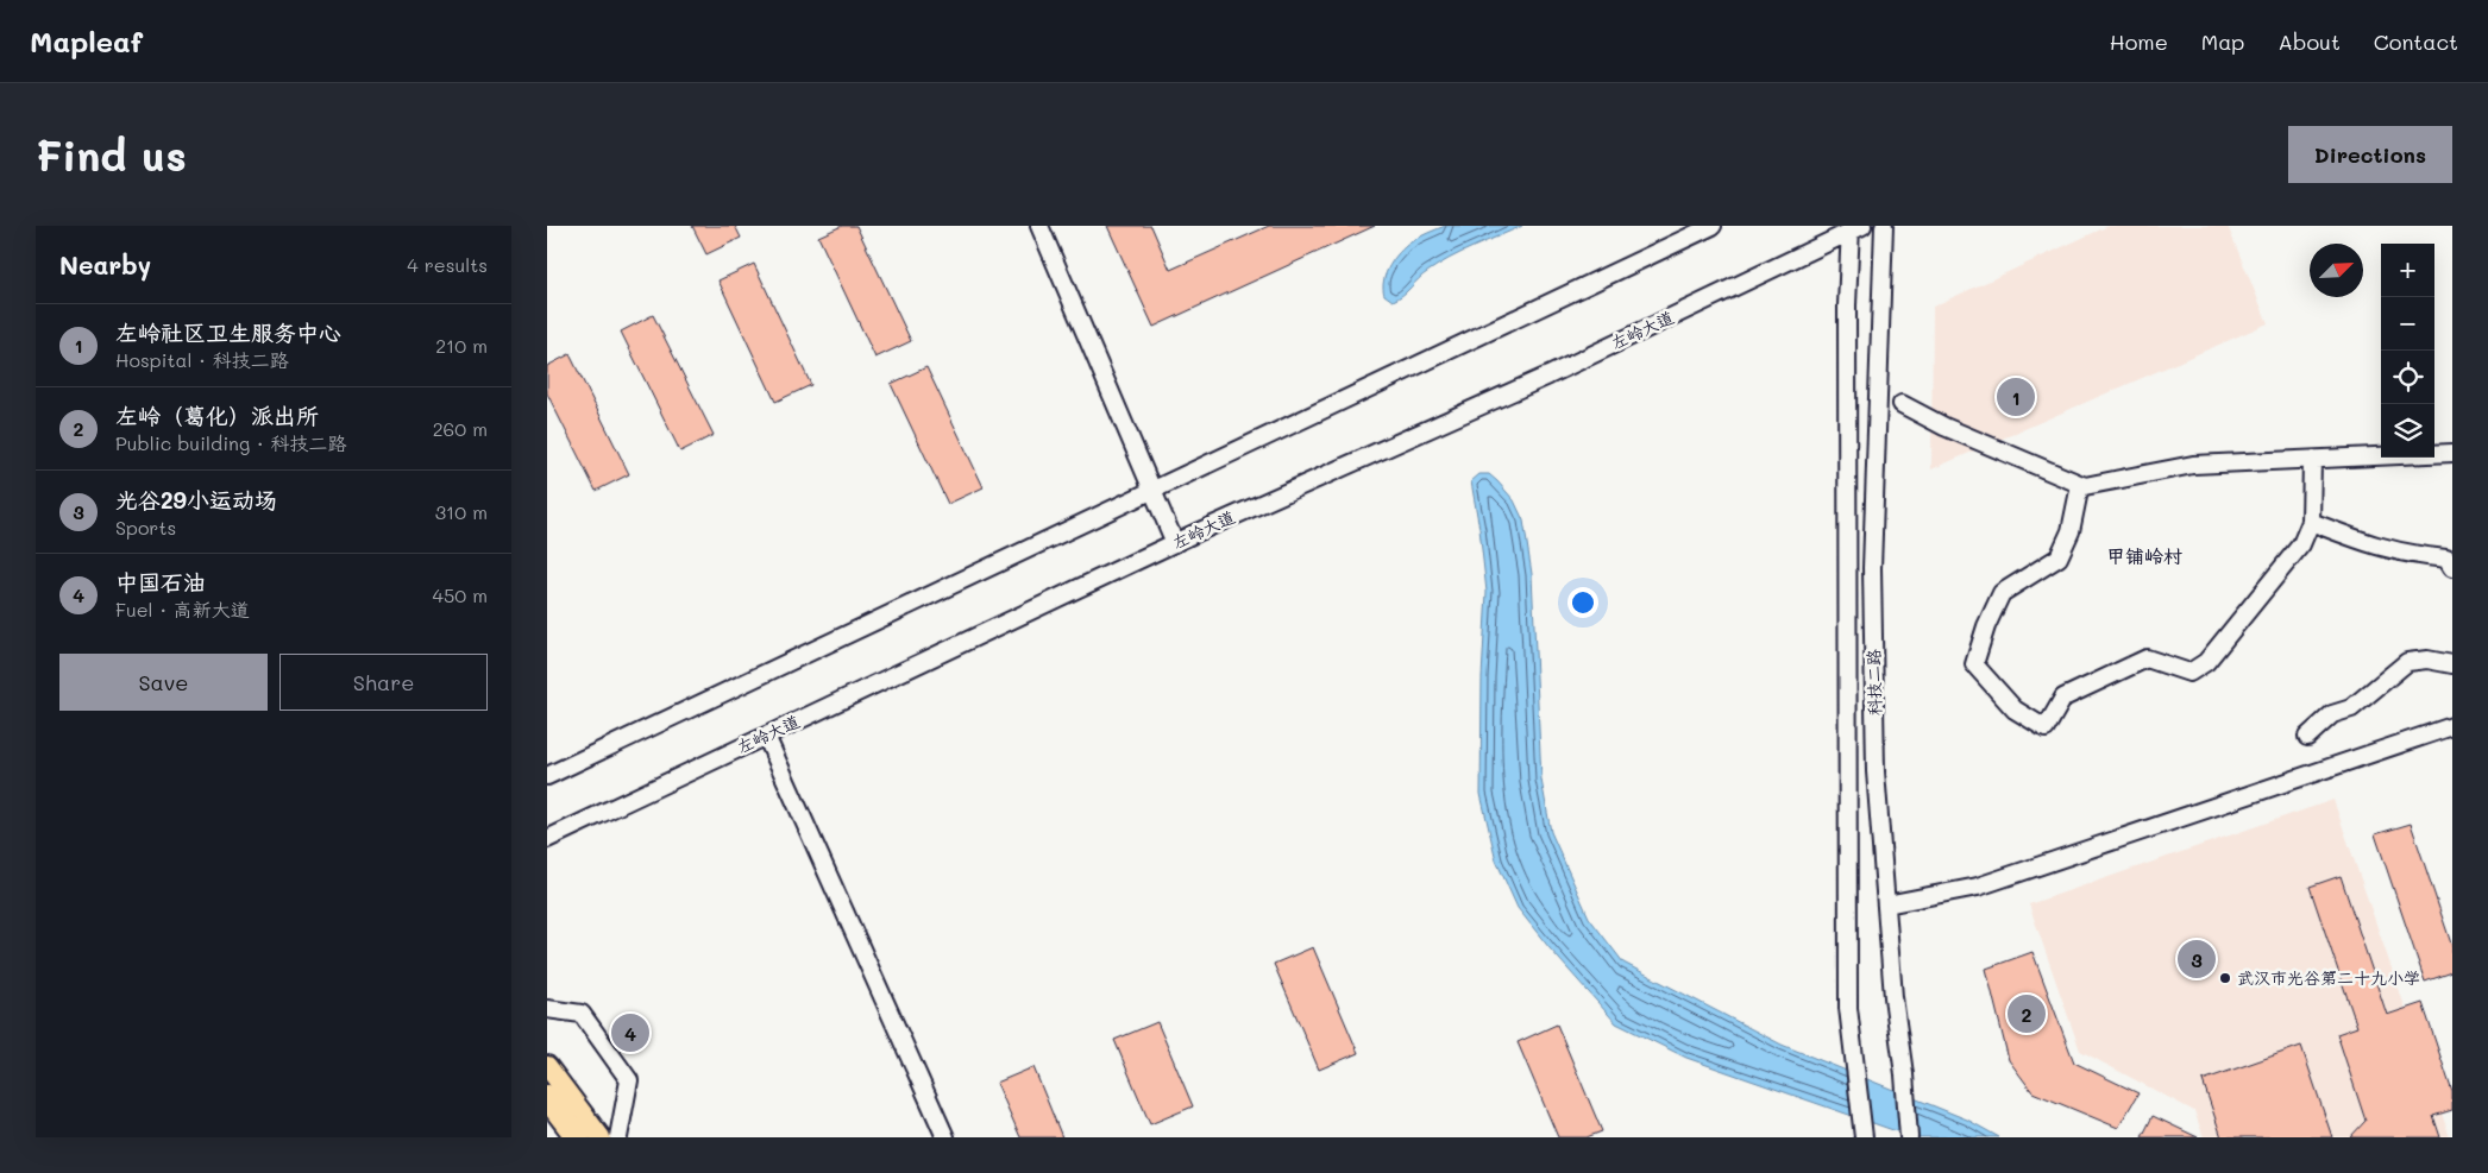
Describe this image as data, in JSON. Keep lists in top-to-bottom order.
{
  "streets": {
    "street": ["左岭大道", "科技二路"]
  },
  "crossings": [
    ["左岭大道", "科技二路"]
  ],
  "districts": ["甲铺岭村"],
  "places": ["武汉市光谷第二十九小学"],
  "north": "top right",
  "page": {
    "header": "Mapleaf",
    "nav": [
      "Home",
      "Map",
      "About",
      "Contact"
    ],
    "buttons": [
      "Directions",
      ["Save", "Share"]
    ],
    "title": "Find us",
    "heading": ["Nearby", "4 results"],
    "map_buttons": ["+", "−"],
    "list": [
      {
        "mark": "1",
        "name": "左岭社区卫生服务中心",
        "note": "Hospital · 科技二路",
        "value": "210 m"
      },
      {
        "mark": "2",
        "name": "左岭（葛化）派出所",
        "note": "Public building · 科技二路",
        "value": "260 m"
      },
      {
        "mark": "3",
        "name": "光谷29小运动场",
        "note": "Sports",
        "value": "310 m"
      },
      {
        "mark": "4",
        "name": "中国石油",
        "note": "Fuel · 高新大道",
        "value": "450 m"
      }
    ],
    "pins": [
      "1",
      "3",
      "2",
      "4"
    ]
  }
}
